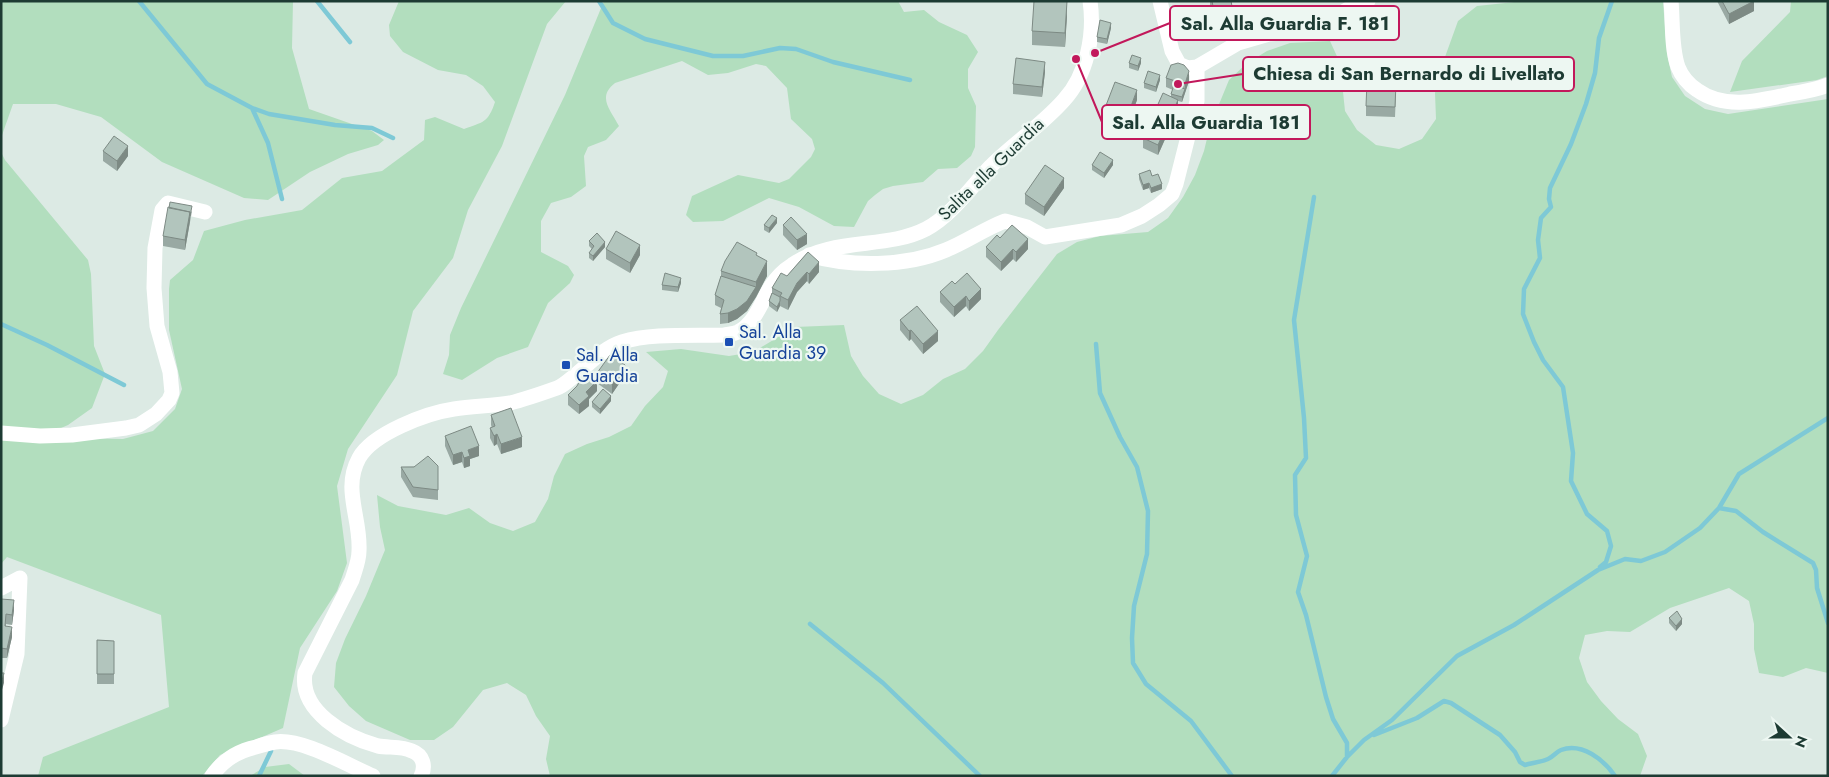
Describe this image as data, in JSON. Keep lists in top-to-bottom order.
{
  "streets": {
    "street": ["Salita alla Guardia"]
  },
  "places": {
    "other": ["Sal. Alla Guardia F. 181", "Sal. Alla Guardia 181", "Chiesa di San Bernardo di Livellato"],
    "transit": ["Sal. Alla Guardia 39", "Sal. Alla Guardia"]
  },
  "north": "right"
}
